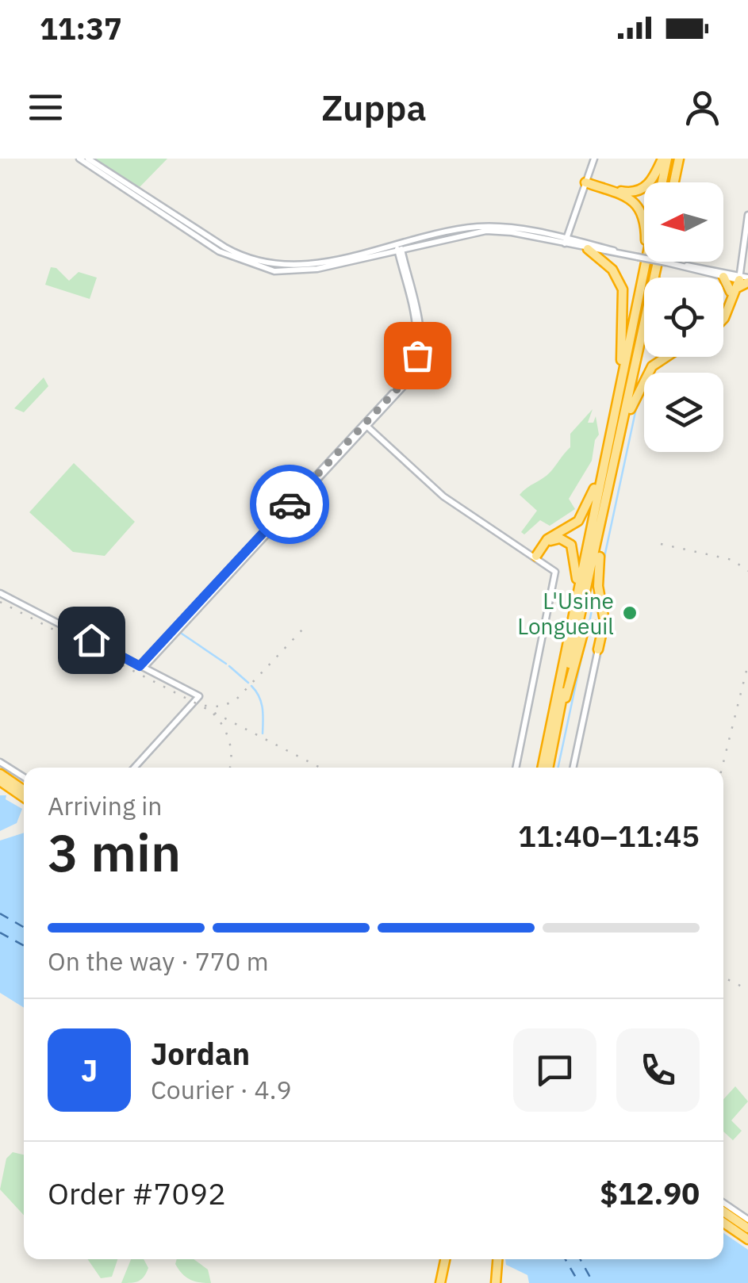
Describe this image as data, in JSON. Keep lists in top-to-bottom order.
{
  "places": ["L'Usine Longueuil"],
  "north": "left",
  "page": {
    "status": "11:37",
    "header": "Zuppa",
    "heading": ["3 min", "Arriving in", "11:40–11:45"],
    "panel": [
      "Jordan",
      "Courier · 4.9",
      "Order #7092",
      "$12.90"
    ],
    "bar": "On the way · 770 m",
    "round": "J"
  }
}
